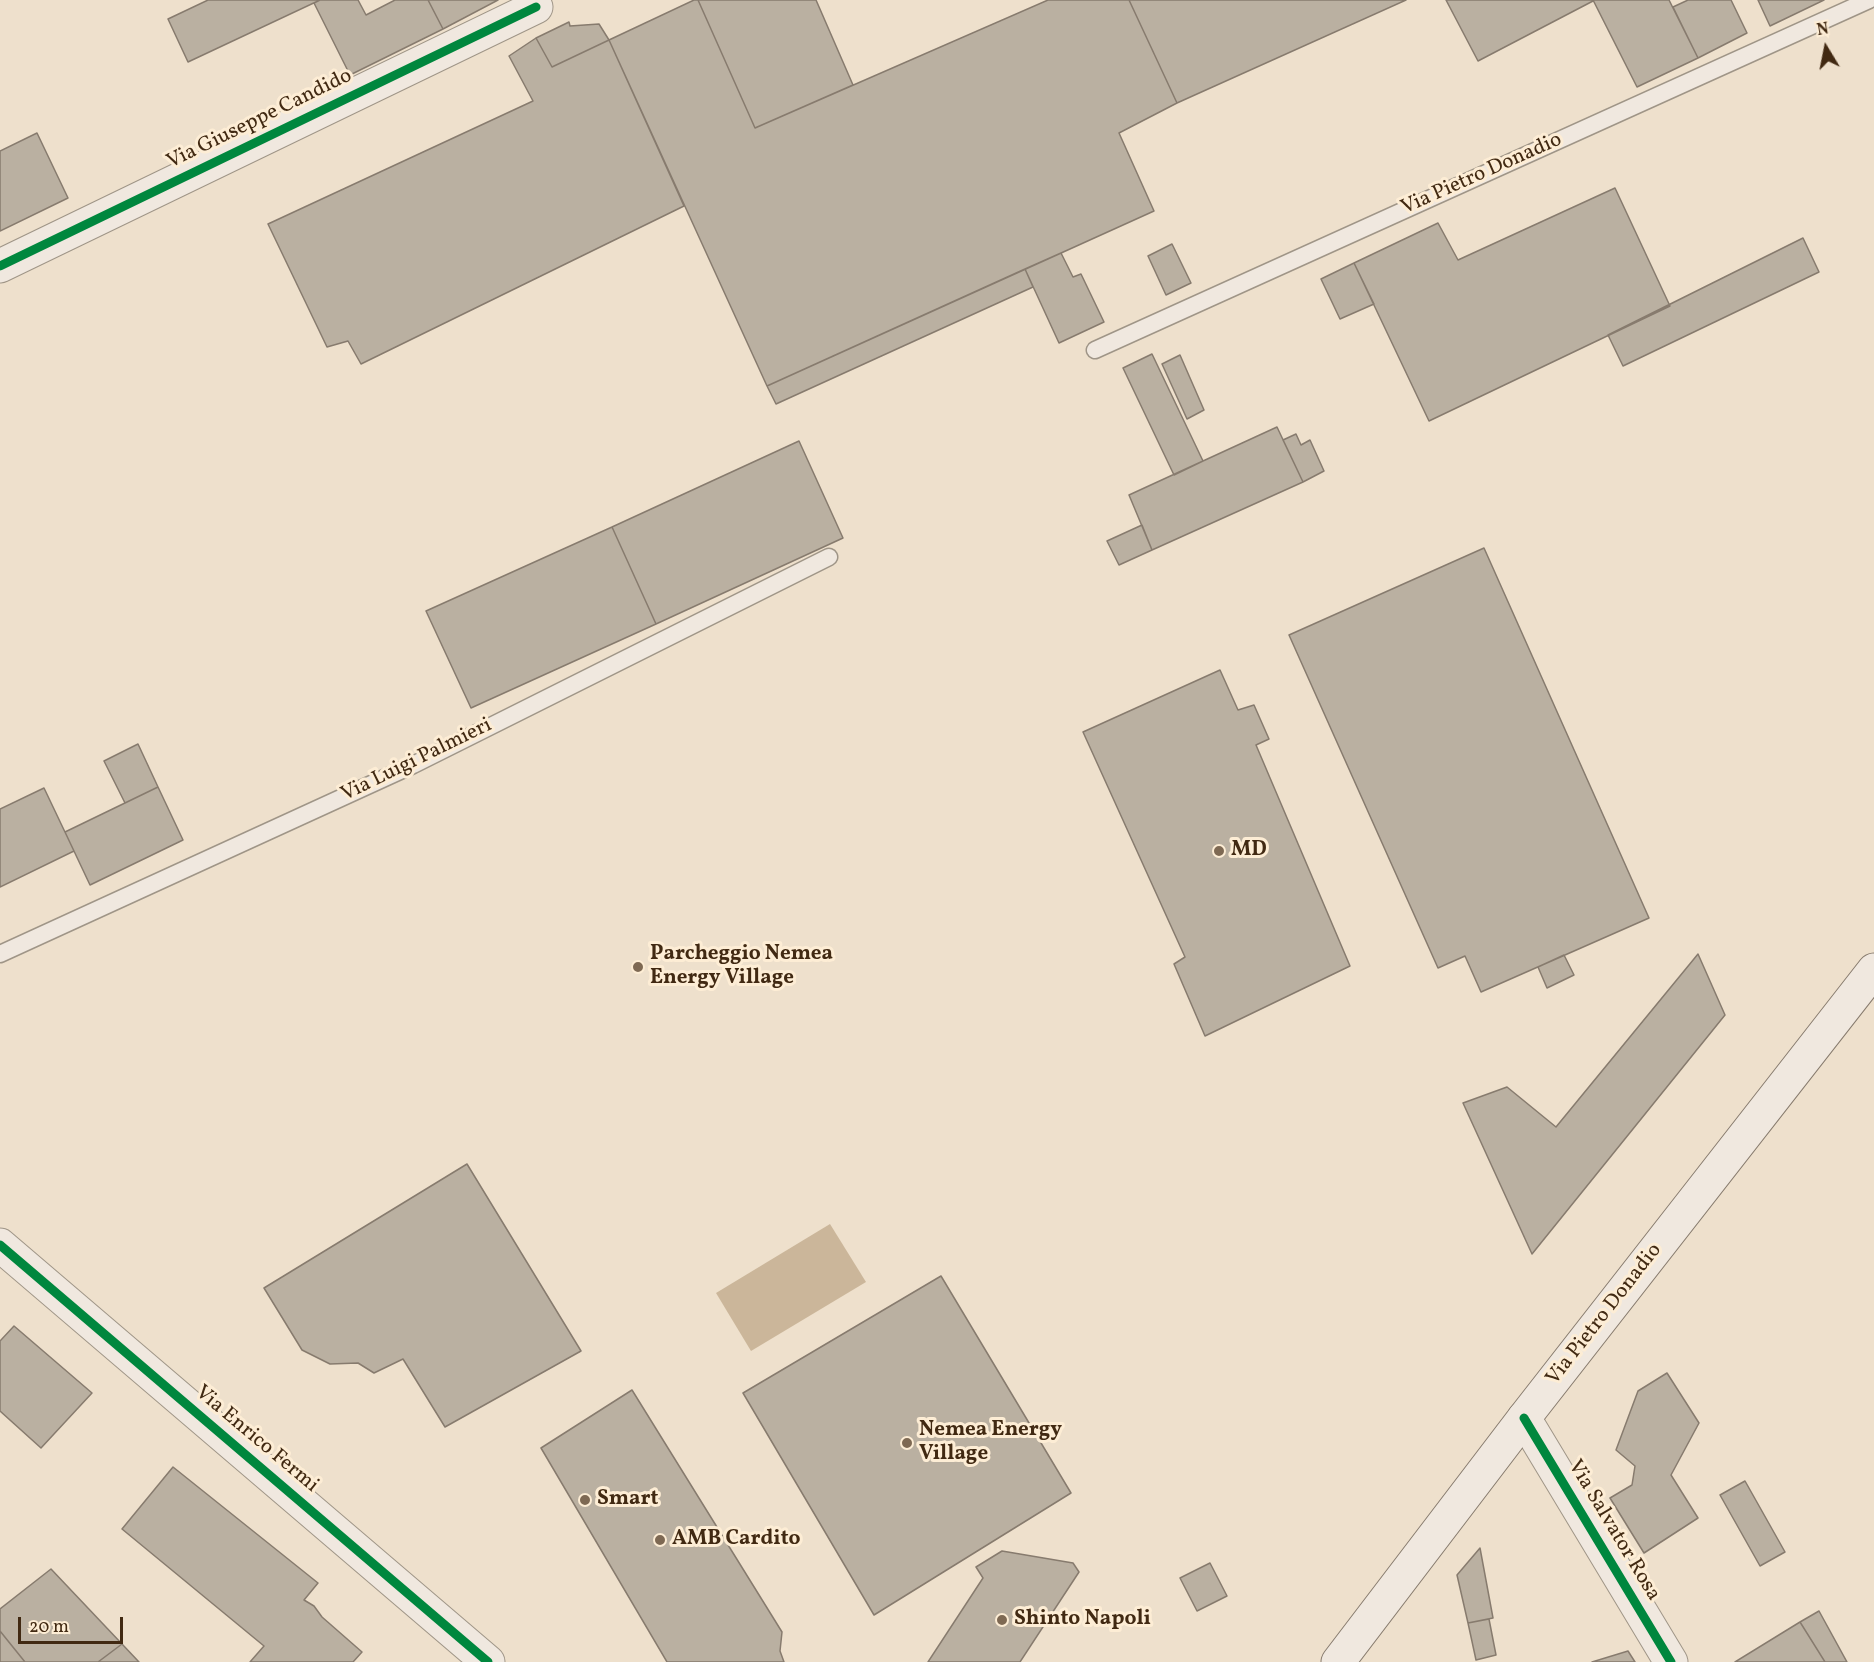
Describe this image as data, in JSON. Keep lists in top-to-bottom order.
{
  "streets": {
    "street": [
      "Via Giuseppe Candido",
      "Via Pietro Donadio",
      "Via Enrico Fermi",
      "Via Salvator Rosa"
    ],
    "lane": ["Via Luigi Palmieri"]
  },
  "crossings": [
    ["Via Pietro Donadio", "Via Salvator Rosa"]
  ],
  "places": [
    "MD",
    "Parcheggio Nemea Energy Village",
    "Nemea Energy Village",
    "Smart",
    "AMB Cardito",
    "Shinto Napoli"
  ],
  "scale_bar": "20 m",
  "north": "top"
}
